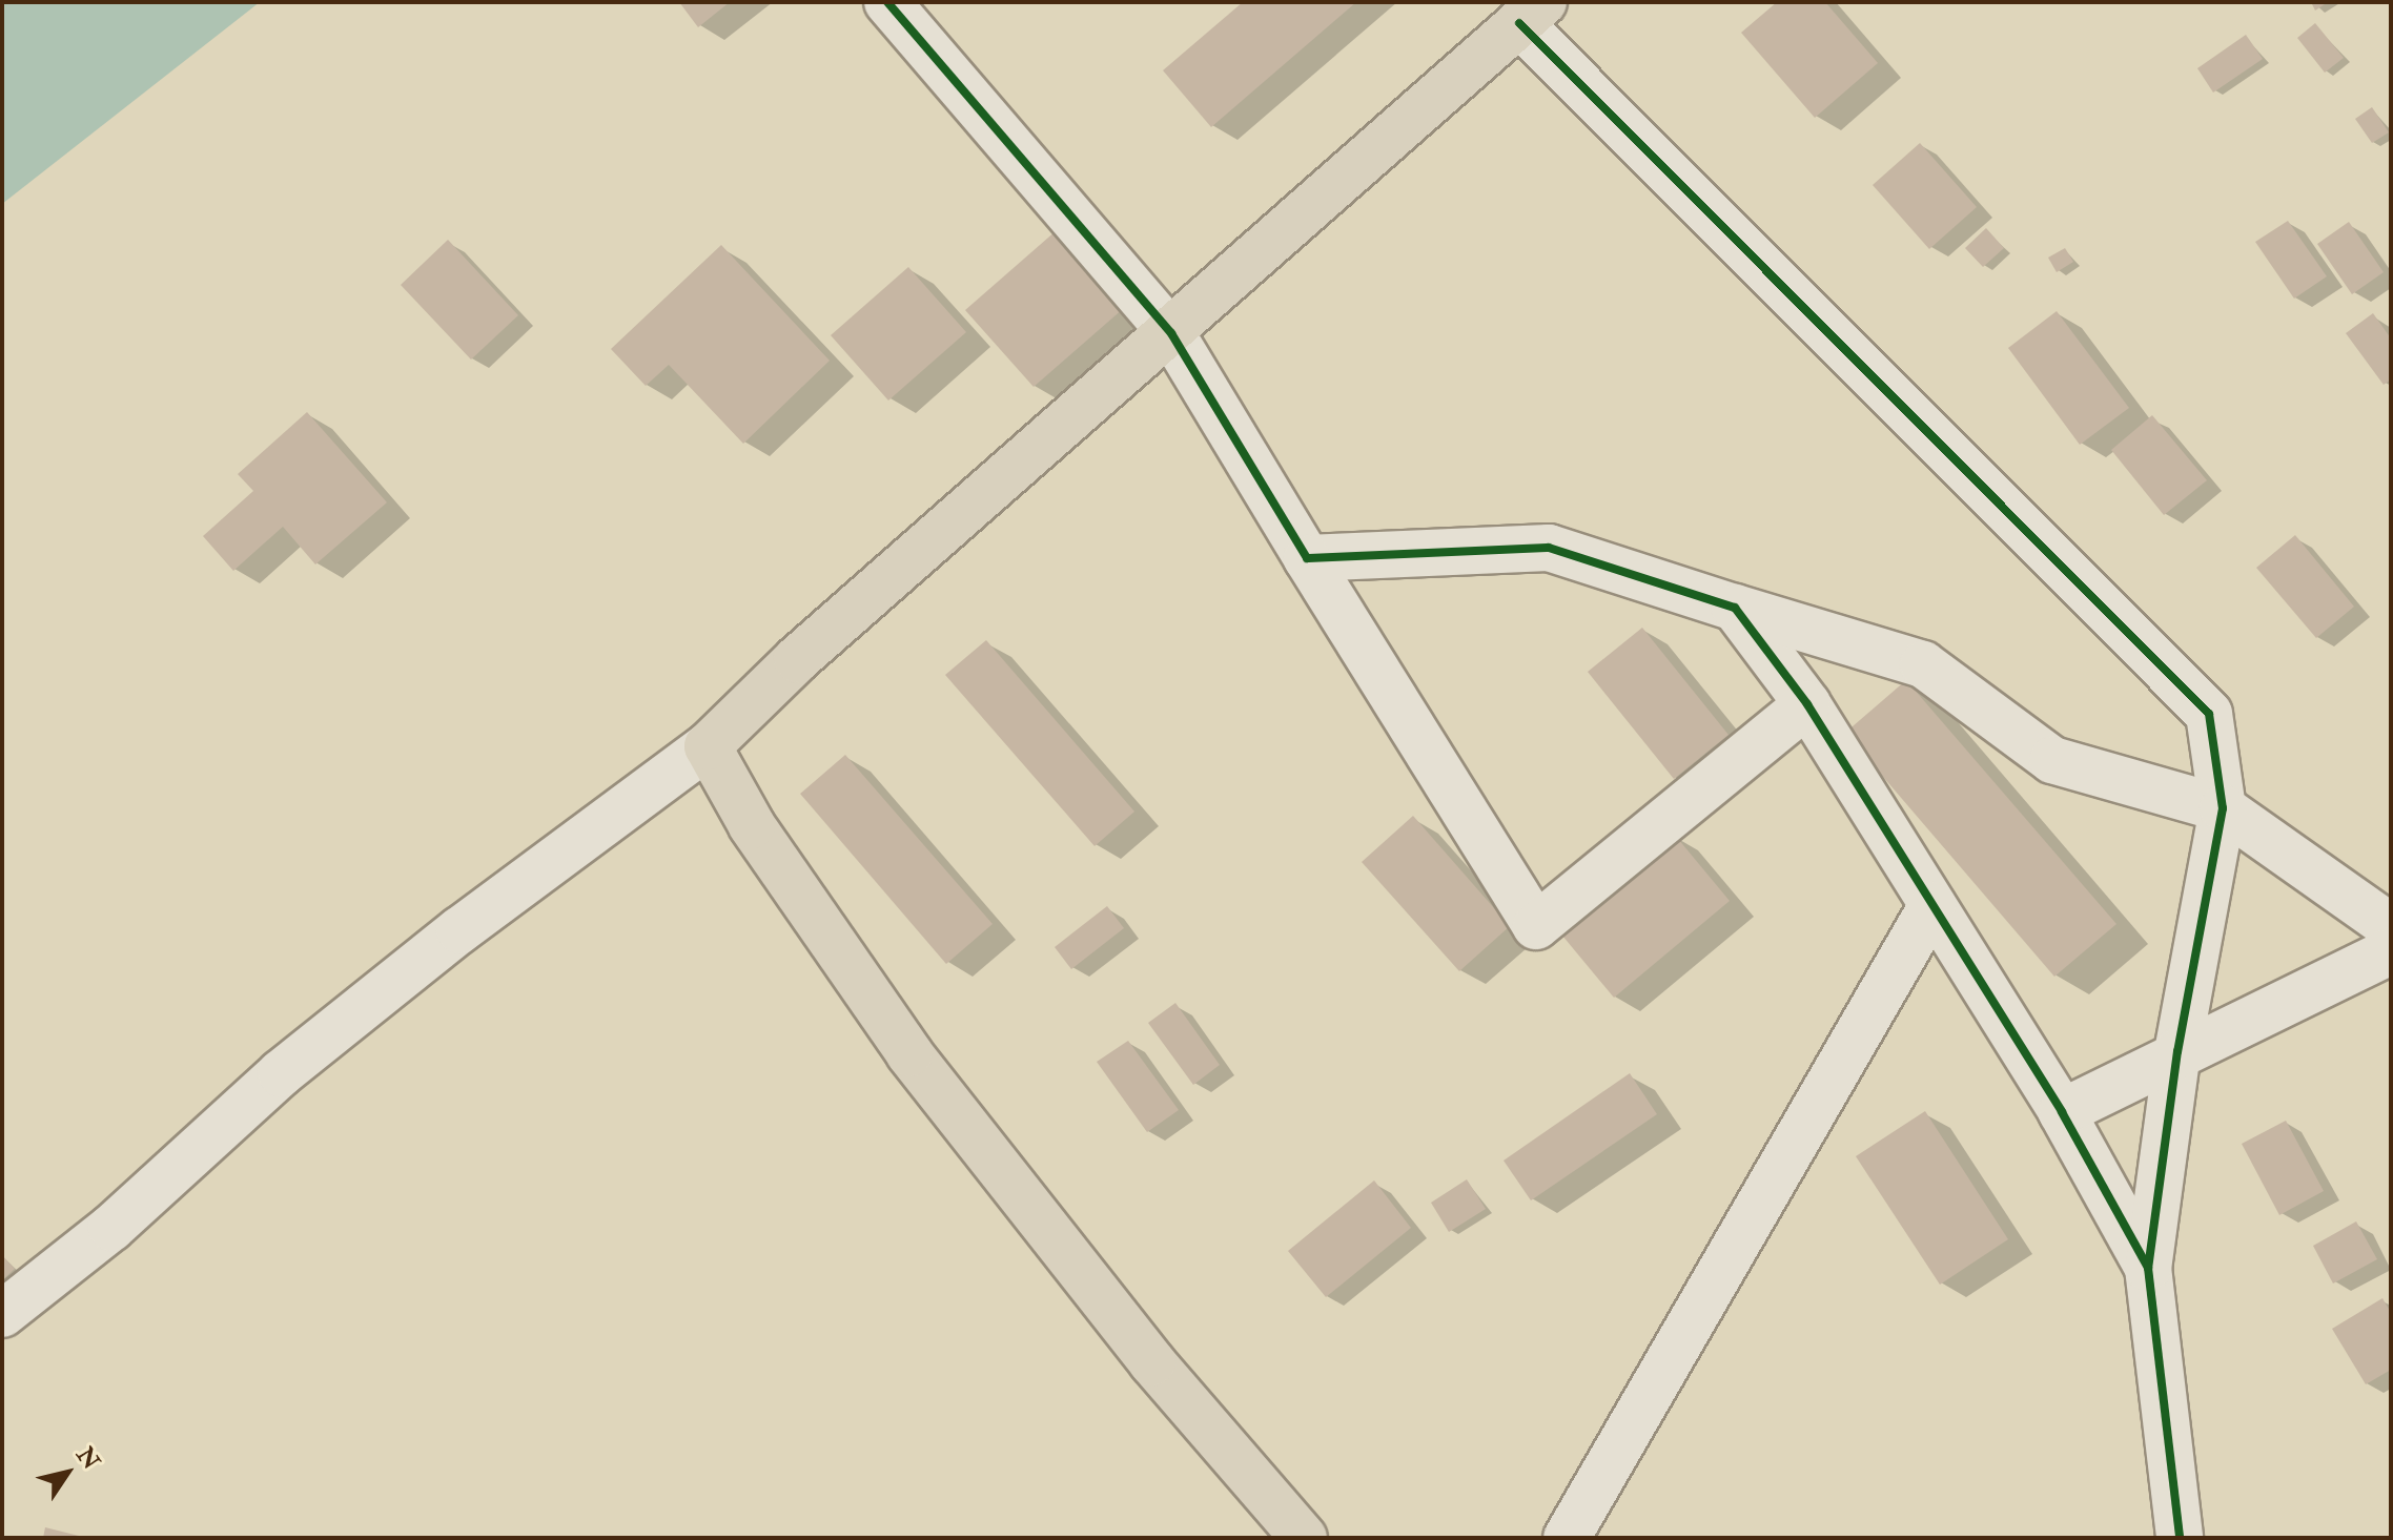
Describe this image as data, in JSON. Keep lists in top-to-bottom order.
{
  "north": "top right"
}
